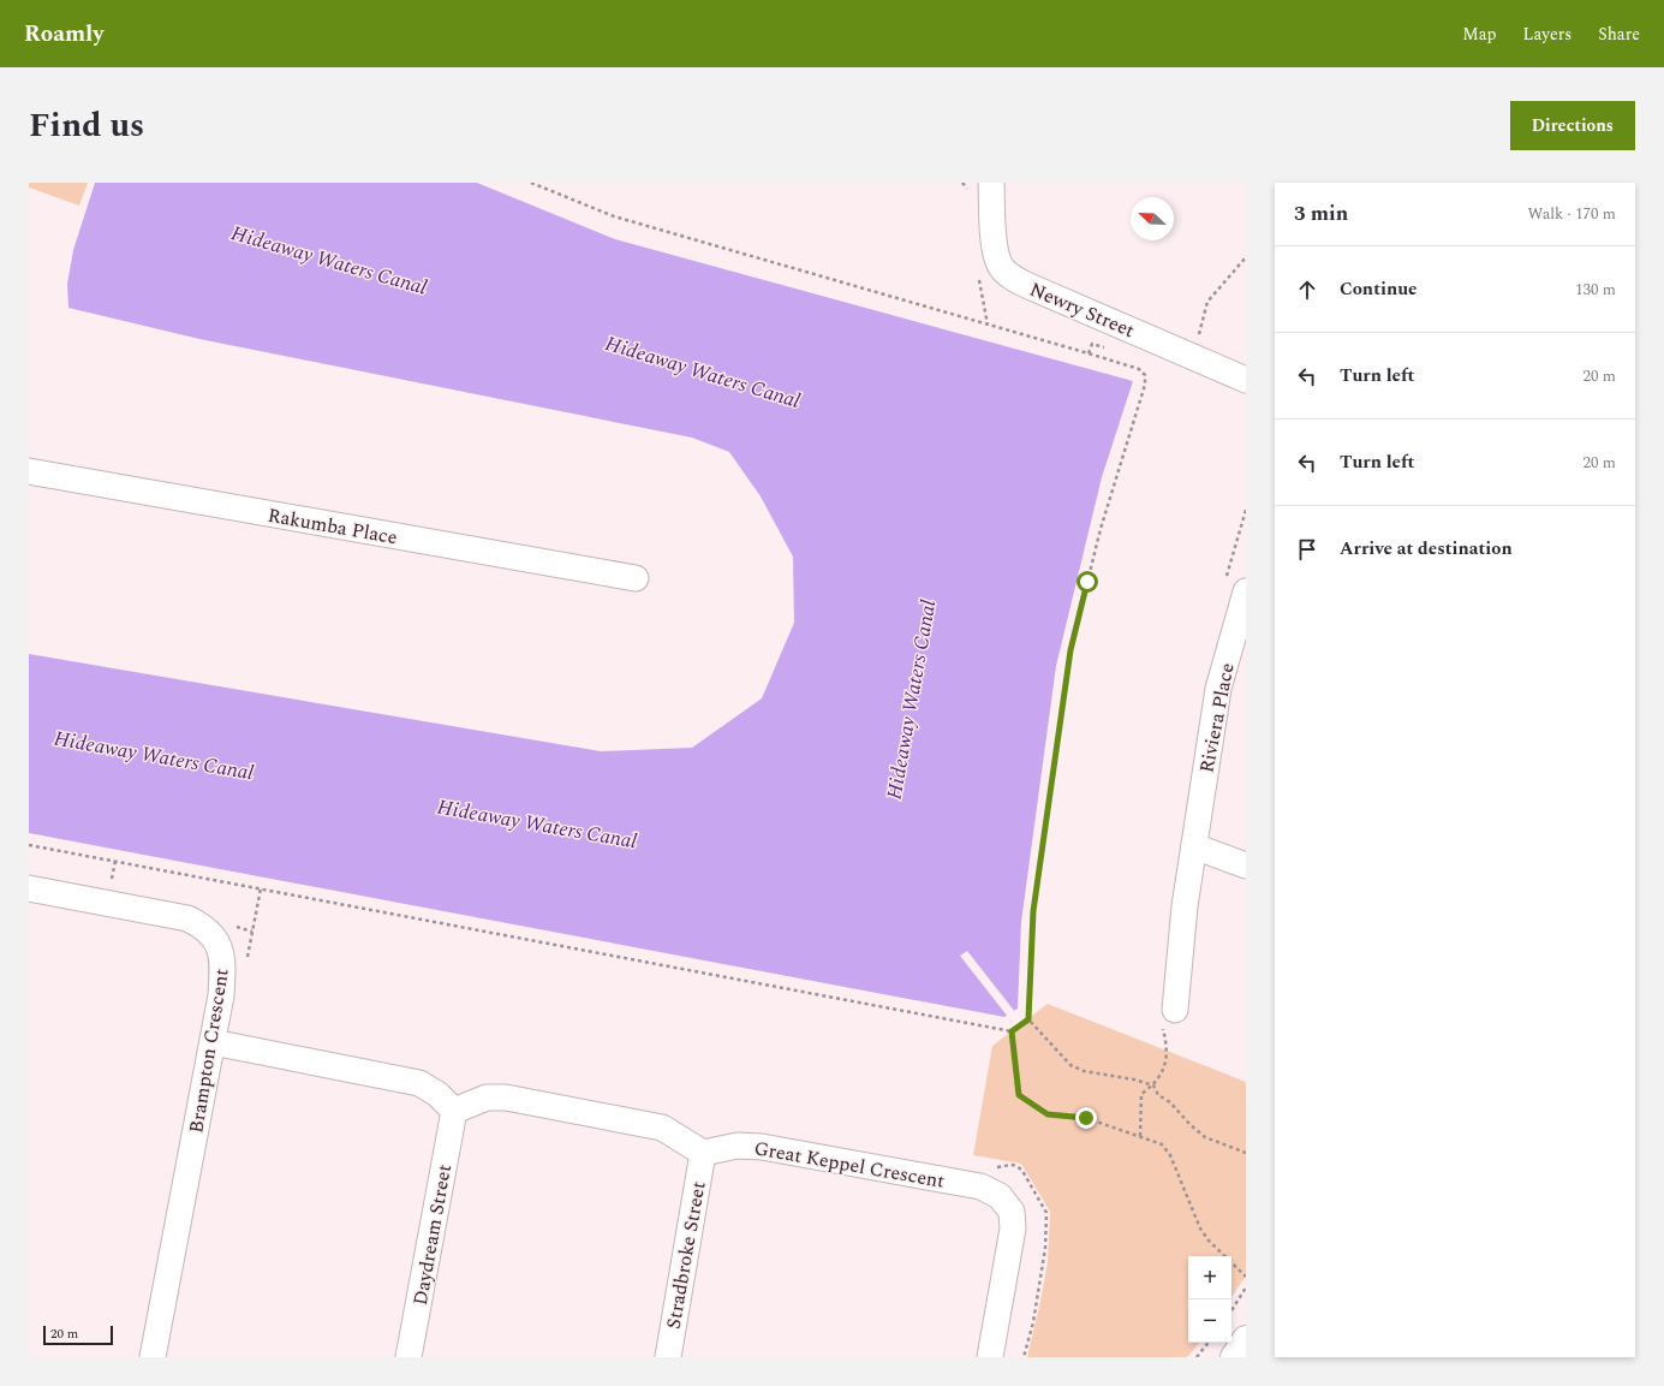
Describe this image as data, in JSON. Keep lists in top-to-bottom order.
{
  "streets": {
    "street": [
      "Newry Street",
      "Rakumba Place",
      "Riviera Place",
      "Brampton Crescent",
      "Great Keppel Crescent",
      "Daydream Street",
      "Stradbroke Street"
    ]
  },
  "crossings": [
    ["Great Keppel Crescent", "Stradbroke Street"]
  ],
  "water": ["Hideaway Waters Canal"],
  "scale_bar": "20 m",
  "north": "top left",
  "page": {
    "header": "Roamly",
    "nav": ["Map", "Layers", "Share"],
    "title": "Find us",
    "buttons": "Directions",
    "heading": ["3 min", "Walk · 170 m"],
    "list": [
      ["Continue", "130 m"],
      ["Turn left", "20 m"],
      ["Turn left", "20 m"],
      "Arrive at destination"
    ],
    "map_buttons": ["+", "−"],
    "scale": "20 m"
  }
}
